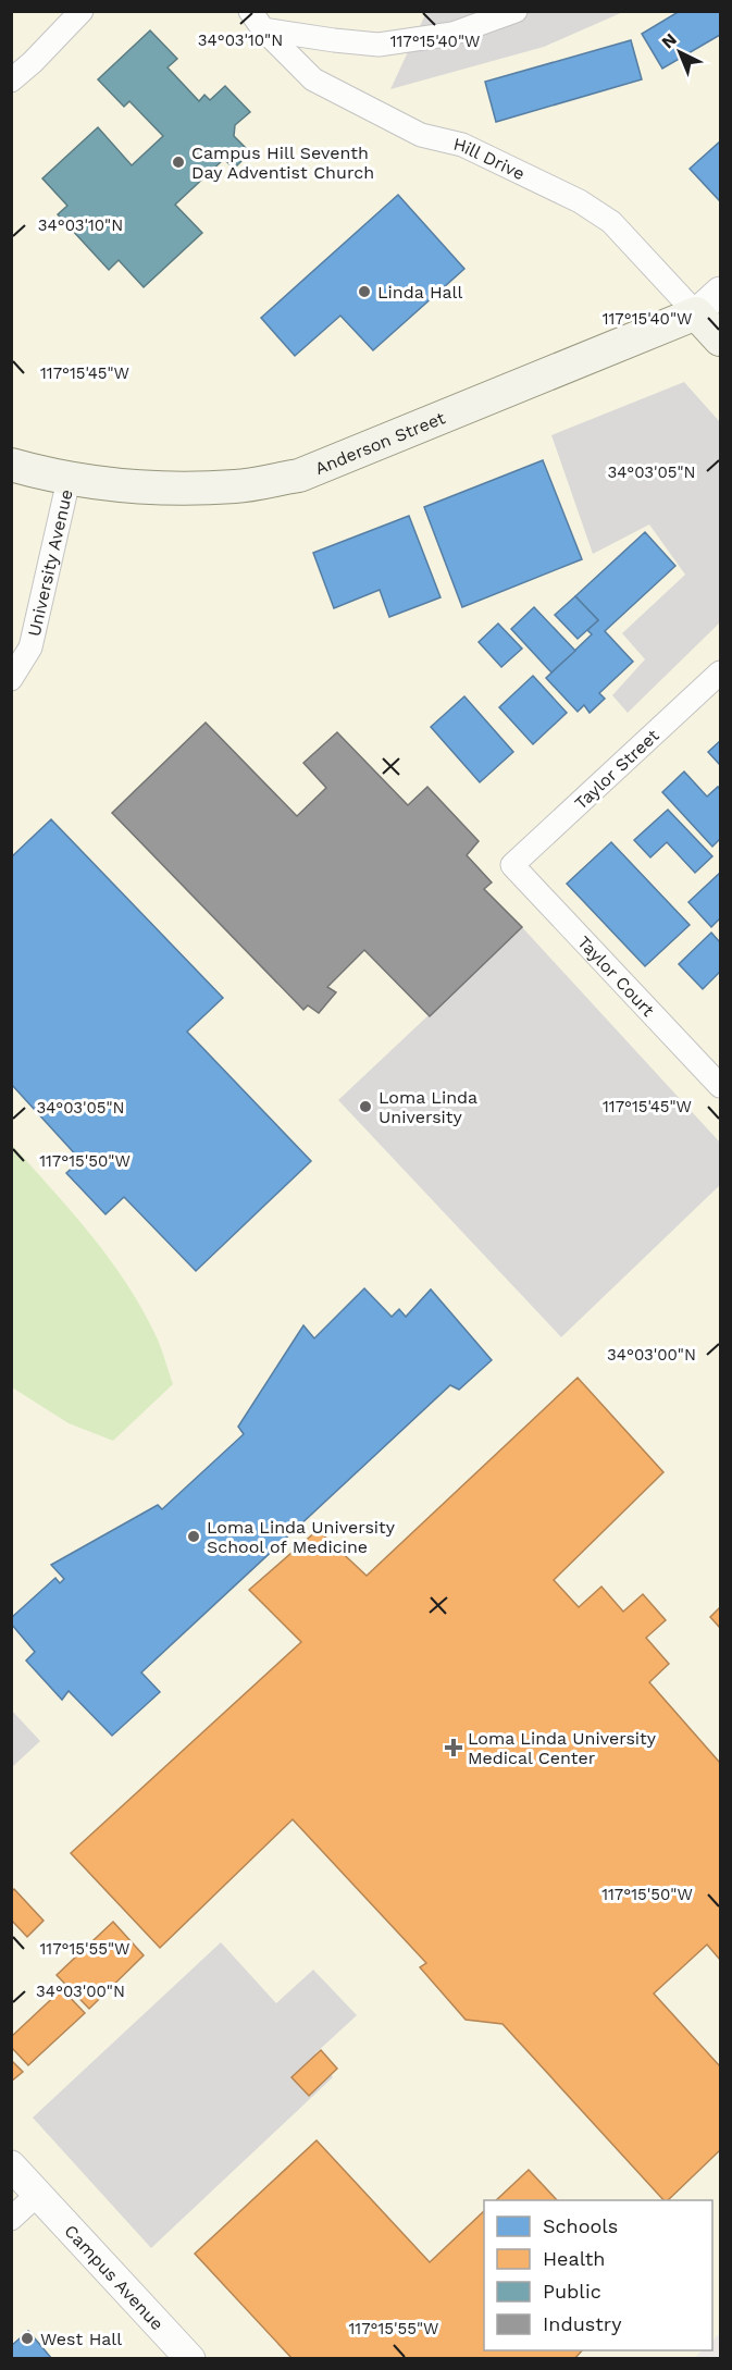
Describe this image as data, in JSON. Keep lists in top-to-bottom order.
{
  "streets": {
    "main road": ["Anderson Street"],
    "street": [
      "Hill Drive",
      "University Avenue",
      "Taylor Street",
      "Taylor Court",
      "Campus Avenue"
    ]
  },
  "crossings": [
    ["Hill Drive", "Anderson Street"],
    ["Anderson Street", "University Avenue"],
    ["Taylor Street", "Taylor Court"]
  ],
  "places": {
    "other": [
      "Campus Hill Seventh Day Adventist Church",
      "Linda Hall",
      "Loma Linda University",
      "Loma Linda University School of Medicine",
      "West Hall"
    ],
    "health": ["Loma Linda University Medical Center"]
  },
  "legend": [
    "Schools",
    "Health",
    "Public",
    "Industry"
  ],
  "north": "top left",
  "coordinates": [
    "34°03'10\"N",
    "117°15'40\"W",
    "117°15'45\"W",
    "34°03'05\"N",
    "117°15'50\"W",
    "34°03'00\"N",
    "117°15'55\"W"
  ]
}
